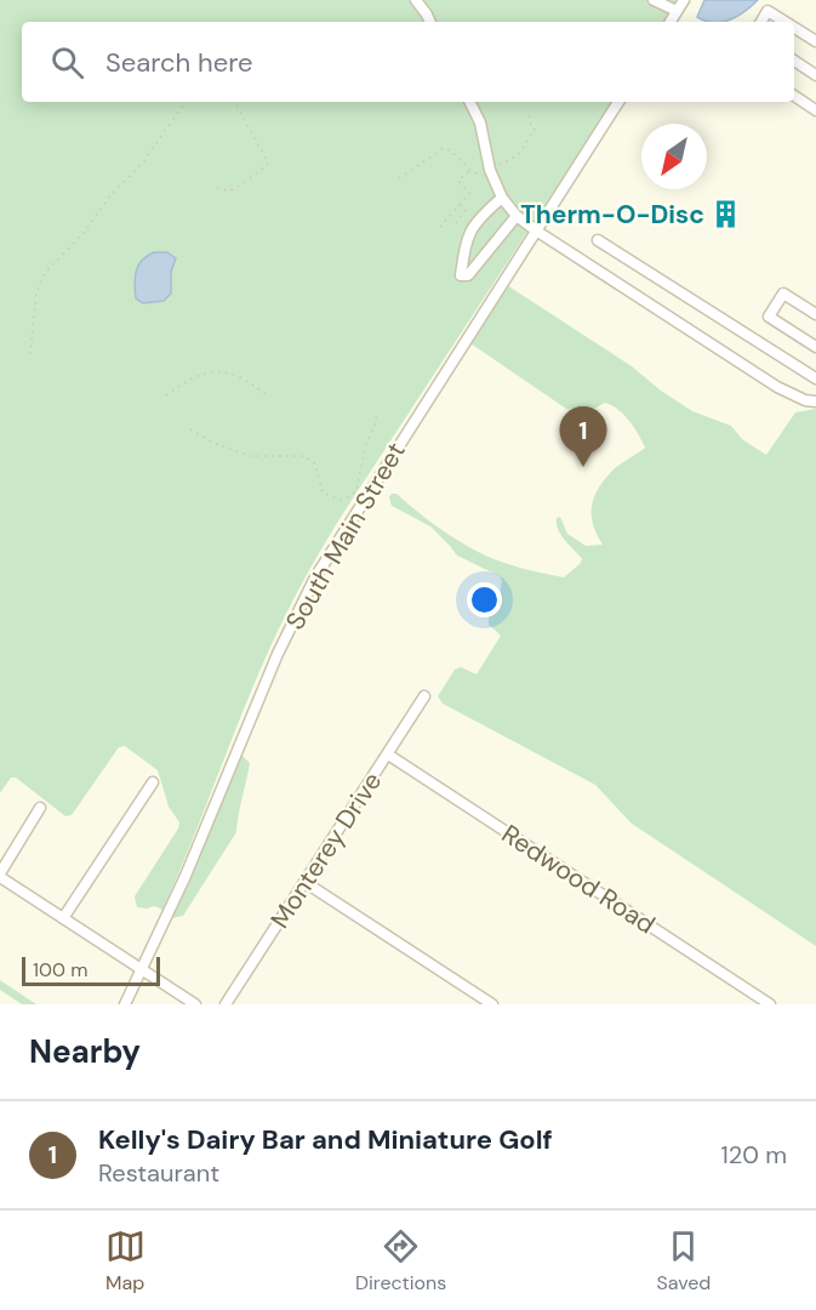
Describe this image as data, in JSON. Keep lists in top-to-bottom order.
{
  "streets": {
    "street": ["South Main Street", "Monterey Drive", "Redwood Road"]
  },
  "crossings": [
    ["Monterey Drive", "Redwood Road"]
  ],
  "places": {
    "building": ["Therm-O-Disc"]
  },
  "scale_bar": "100 m",
  "north": "bottom left",
  "page": {
    "search": "Search here",
    "pins": "1",
    "scale": "100 m",
    "heading": "Nearby",
    "list": [
      {
        "mark": "1",
        "name": "Kelly's Dairy Bar and Miniature Golf",
        "note": "Restaurant",
        "value": "120 m"
      }
    ],
    "nav": ["Map", "Directions", "Saved"]
  }
}
